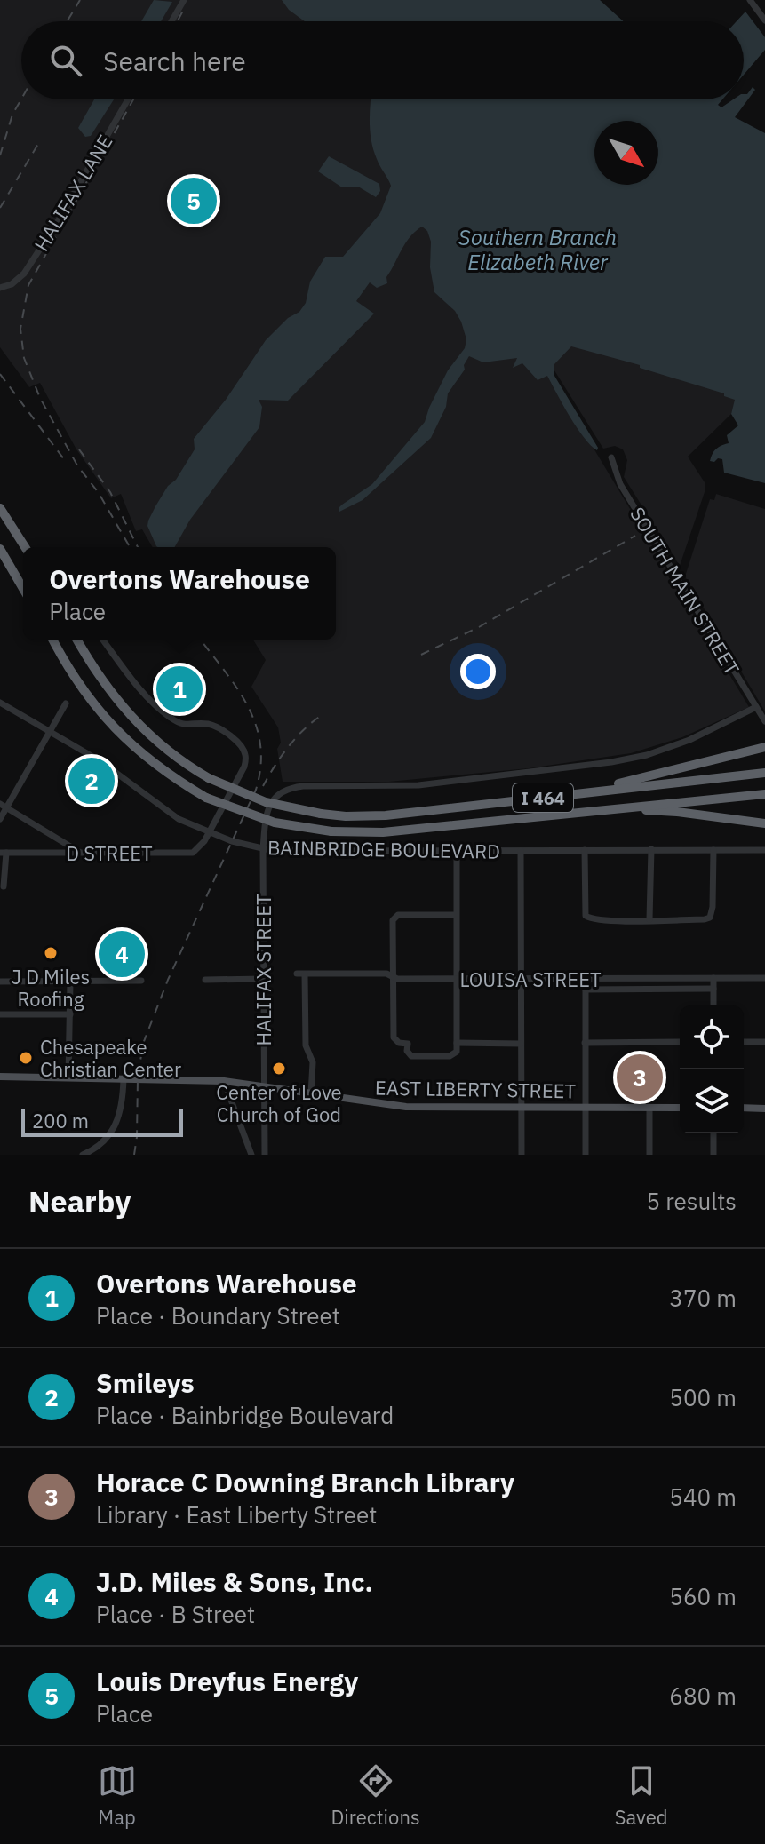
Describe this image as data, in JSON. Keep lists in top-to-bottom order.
{
  "streets": {
    "highway": ["I 464"],
    "main road": ["EAST LIBERTY STREET"],
    "street": [
      "HALIFAX LANE",
      "SOUTH MAIN STREET",
      "BAINBRIDGE BOULEVARD",
      "D STREET",
      "HALIFAX STREET",
      "LOUISA STREET"
    ]
  },
  "crossings": [
    ["SOUTH MAIN STREET", "HALIFAX STREET"],
    ["BAINBRIDGE BOULEVARD", "D STREET"],
    ["BAINBRIDGE BOULEVARD", "HALIFAX STREET"],
    ["HALIFAX STREET", "EAST LIBERTY STREET"],
    ["LOUISA STREET", "EAST LIBERTY STREET"]
  ],
  "water": ["Southern Branch Elizabeth River"],
  "places": ["J D Miles Roofing", "Chesapeake Christian Center", "Center of Love Church of God"],
  "scale_bar": "200 m",
  "north": "bottom right",
  "page": {
    "search": "Search here",
    "pins": [
      "5",
      "1",
      "2",
      "4",
      "3"
    ],
    "popup": ["Overtons Warehouse", "Place"],
    "scale": "200 m",
    "heading": ["Nearby", "5 results"],
    "list": [
      {
        "mark": "1",
        "name": "Overtons Warehouse",
        "note": "Place · Boundary Street",
        "value": "370 m"
      },
      {
        "mark": "2",
        "name": "Smileys",
        "note": "Place · Bainbridge Boulevard",
        "value": "500 m"
      },
      {
        "mark": "3",
        "name": "Horace C Downing Branch Library",
        "note": "Library · East Liberty Street",
        "value": "540 m"
      },
      {
        "mark": "4",
        "name": "J.D. Miles & Sons, Inc.",
        "note": "Place · B Street",
        "value": "560 m"
      },
      {
        "mark": "5",
        "name": "Louis Dreyfus Energy",
        "note": "Place",
        "value": "680 m"
      }
    ],
    "nav": ["Map", "Directions", "Saved"]
  }
}
